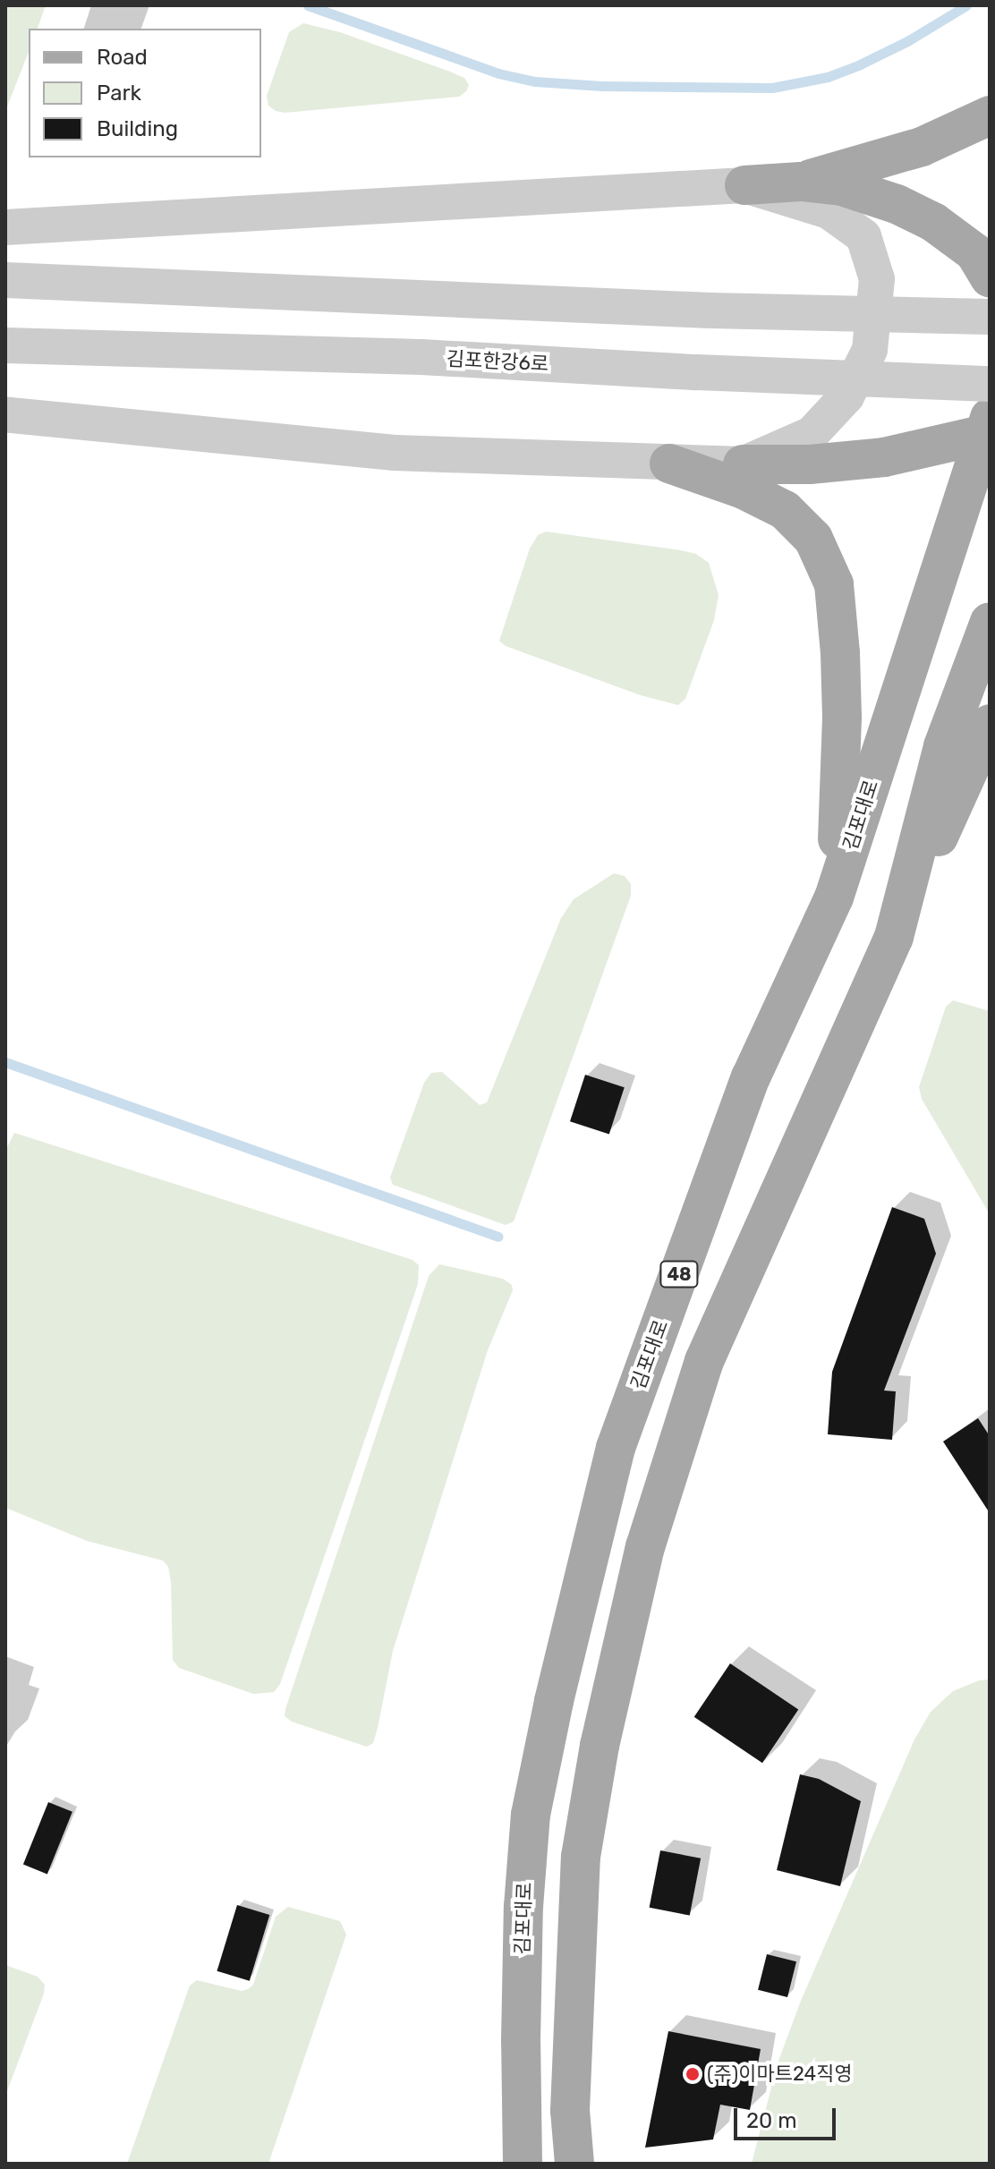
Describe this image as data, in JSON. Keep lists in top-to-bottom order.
{
  "streets": {
    "main road": ["김포대로", "48"],
    "street": ["김포한강6로"]
  },
  "places": ["(주)이마트24직영"],
  "legend": ["Road", "Park", "Building"],
  "scale_bar": "20 m"
}
